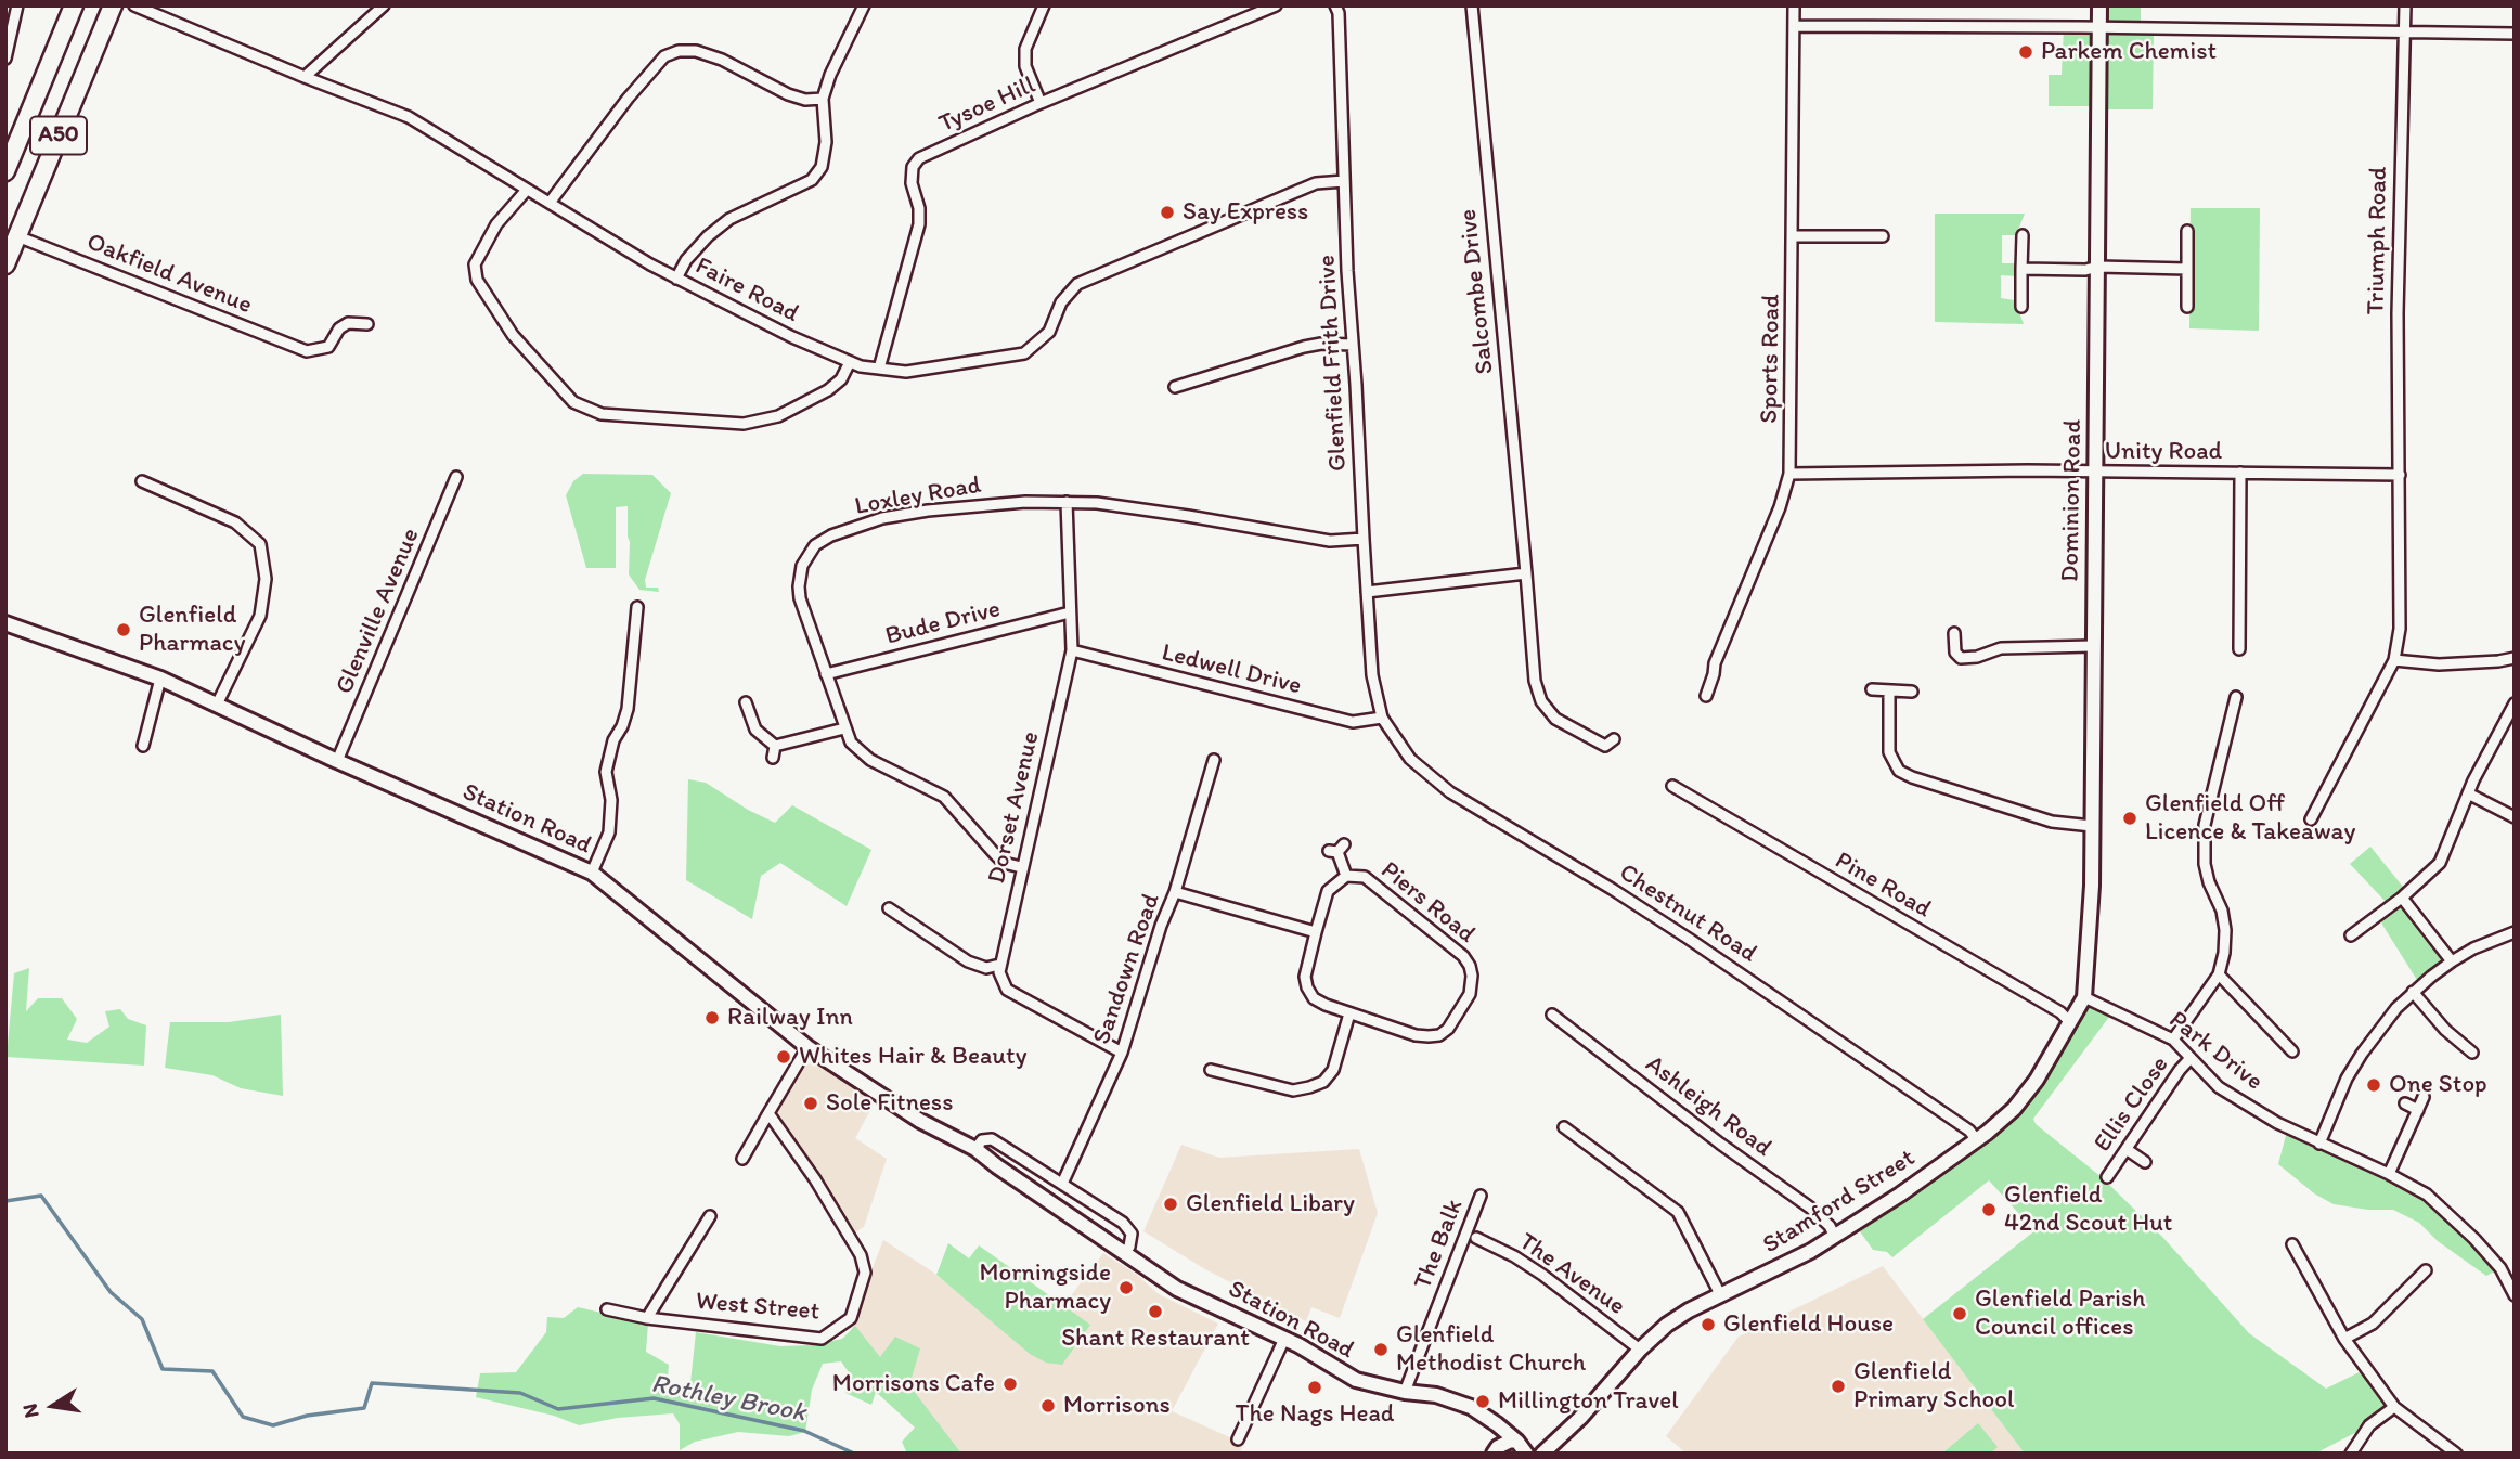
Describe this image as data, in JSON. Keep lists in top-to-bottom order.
{
  "streets": {
    "highway": ["A50"],
    "street": [
      "Tysoe Hill",
      "Triumph Road",
      "Oakfield Avenue",
      "Faire Road",
      "Salcombe Drive",
      "Sports Road",
      "Glenfield Frith Drive",
      "Unity Road",
      "Loxley Road",
      "Dominion Road",
      "Glenville Avenue",
      "Bude Drive",
      "Ledwell Drive",
      "Dorset Avenue",
      "Station Road",
      "Pine Road",
      "Piers Road",
      "Chestnut Road",
      "Sandown Road",
      "Park Drive",
      "Ellis Close",
      "Ashleigh Road",
      "Stamford Street",
      "The Balk",
      "The Avenue",
      "West Street"
    ]
  },
  "crossings": [
    ["Tysoe Hill", "Faire Road"],
    ["A50", "Oakfield Avenue"],
    ["Triumph Road", "Unity Road"],
    ["Faire Road", "Glenfield Frith Drive"],
    ["Sports Road", "Unity Road"],
    ["Glenfield Frith Drive", "Loxley Road"],
    ["Glenfield Frith Drive", "Ledwell Drive"],
    ["Glenfield Frith Drive", "Chestnut Road"],
    ["Unity Road", "Dominion Road"],
    ["Loxley Road", "Bude Drive"],
    ["Loxley Road", "Dorset Avenue"],
    ["Dominion Road", "Park Drive"],
    ["Dominion Road", "Stamford Street"],
    ["Glenville Avenue", "Station Road"],
    ["Bude Drive", "Dorset Avenue"],
    ["Ledwell Drive", "Dorset Avenue"],
    ["Ledwell Drive", "Chestnut Road"],
    ["Station Road", "Sandown Road"],
    ["Station Road", "The Balk"],
    ["Pine Road", "Stamford Street"],
    ["Chestnut Road", "Stamford Street"],
    ["Park Drive", "Ellis Close"],
    ["Park Drive", "Stamford Street"],
    ["Ashleigh Road", "Stamford Street"],
    ["Stamford Street", "The Avenue"]
  ],
  "water": ["Rothley Brook"],
  "places": [
    "Parkem Chemist",
    "Say Express",
    "Glenfield Pharmacy",
    "Glenfield Off Licence & Takeaway",
    "Railway Inn",
    "Whites Hair & Beauty",
    "One Stop",
    "Sole Fitness",
    "Glenfield Libary",
    "Glenfield 42nd Scout Hut",
    "Morningside Pharmacy",
    "Shant Restaurant",
    "Glenfield Parish Council offices",
    "Glenfield House",
    "Glenfield Methodist Church",
    "Morrisons Cafe",
    "Glenfield Primary School",
    "The Nags Head",
    "Millington Travel",
    "Morrisons"
  ],
  "north": "left"
}
